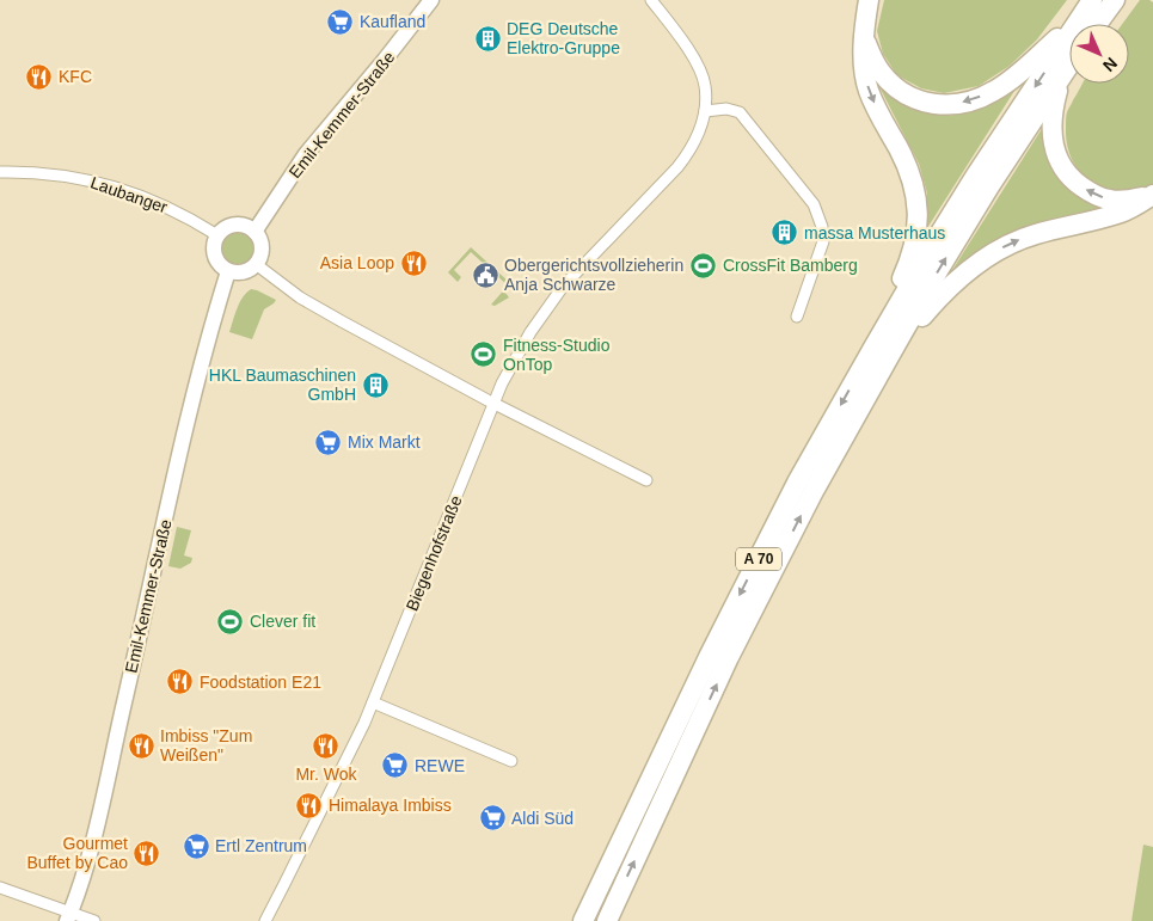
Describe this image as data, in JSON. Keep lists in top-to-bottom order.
{
  "streets": {
    "highway": ["A 70"],
    "street": ["Emil-Kemmer-Straße", "Laubanger", "Biegenhofstraße"]
  },
  "crossings": [
    ["Emil-Kemmer-Straße", "Laubanger"]
  ],
  "places": {
    "supermarket": [
      "Kaufland",
      "Mix Markt",
      "REWE",
      "Aldi Süd",
      "Ertl Zentrum"
    ],
    "building": ["DEG Deutsche Elektro-Gruppe", "massa Musterhaus", "HKL Baumaschinen GmbH"],
    "restaurant": [
      "KFC",
      "Asia Loop",
      "Foodstation E21",
      "Imbiss \"Zum Weißen\"",
      "Mr. Wok",
      "Himalaya Imbiss",
      "Gourmet Buffet by Cao"
    ],
    "sports": ["CrossFit Bamberg", "Fitness-Studio OnTop", "Clever fit"],
    "public building": ["Obergerichtsvollzieherin Anja Schwarze"]
  },
  "north": "bottom right"
}
